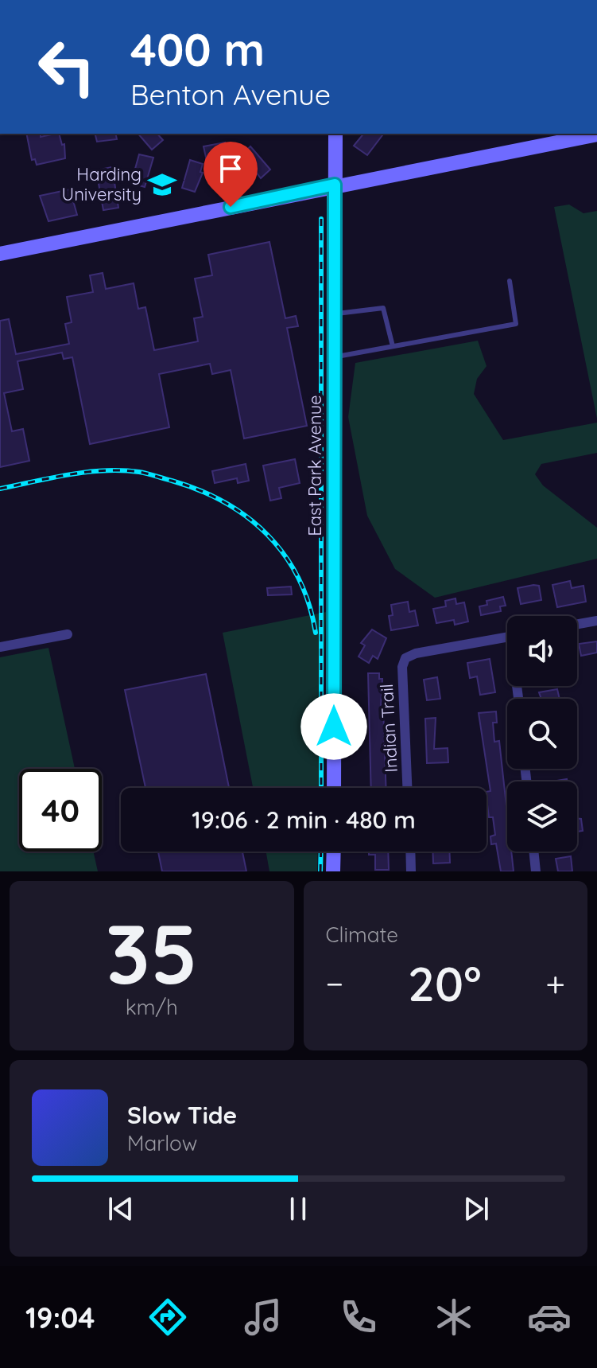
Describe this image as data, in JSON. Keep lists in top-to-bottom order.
{
  "streets": {
    "street": ["East Park Avenue", "Indian Trail"]
  },
  "places": {
    "school or university": ["Harding University"]
  },
  "page": {
    "turn": ["400 m", "Benton Avenue"],
    "limit": "40",
    "trip": "19:06 · 2 min · 480 m",
    "tile": [
      ["35", "km/h"],
      "Climate"
    ],
    "heat": ["−", "20°", "+"],
    "song": ["Slow Tide", "Marlow"],
    "tabs": "19:04"
  }
}
